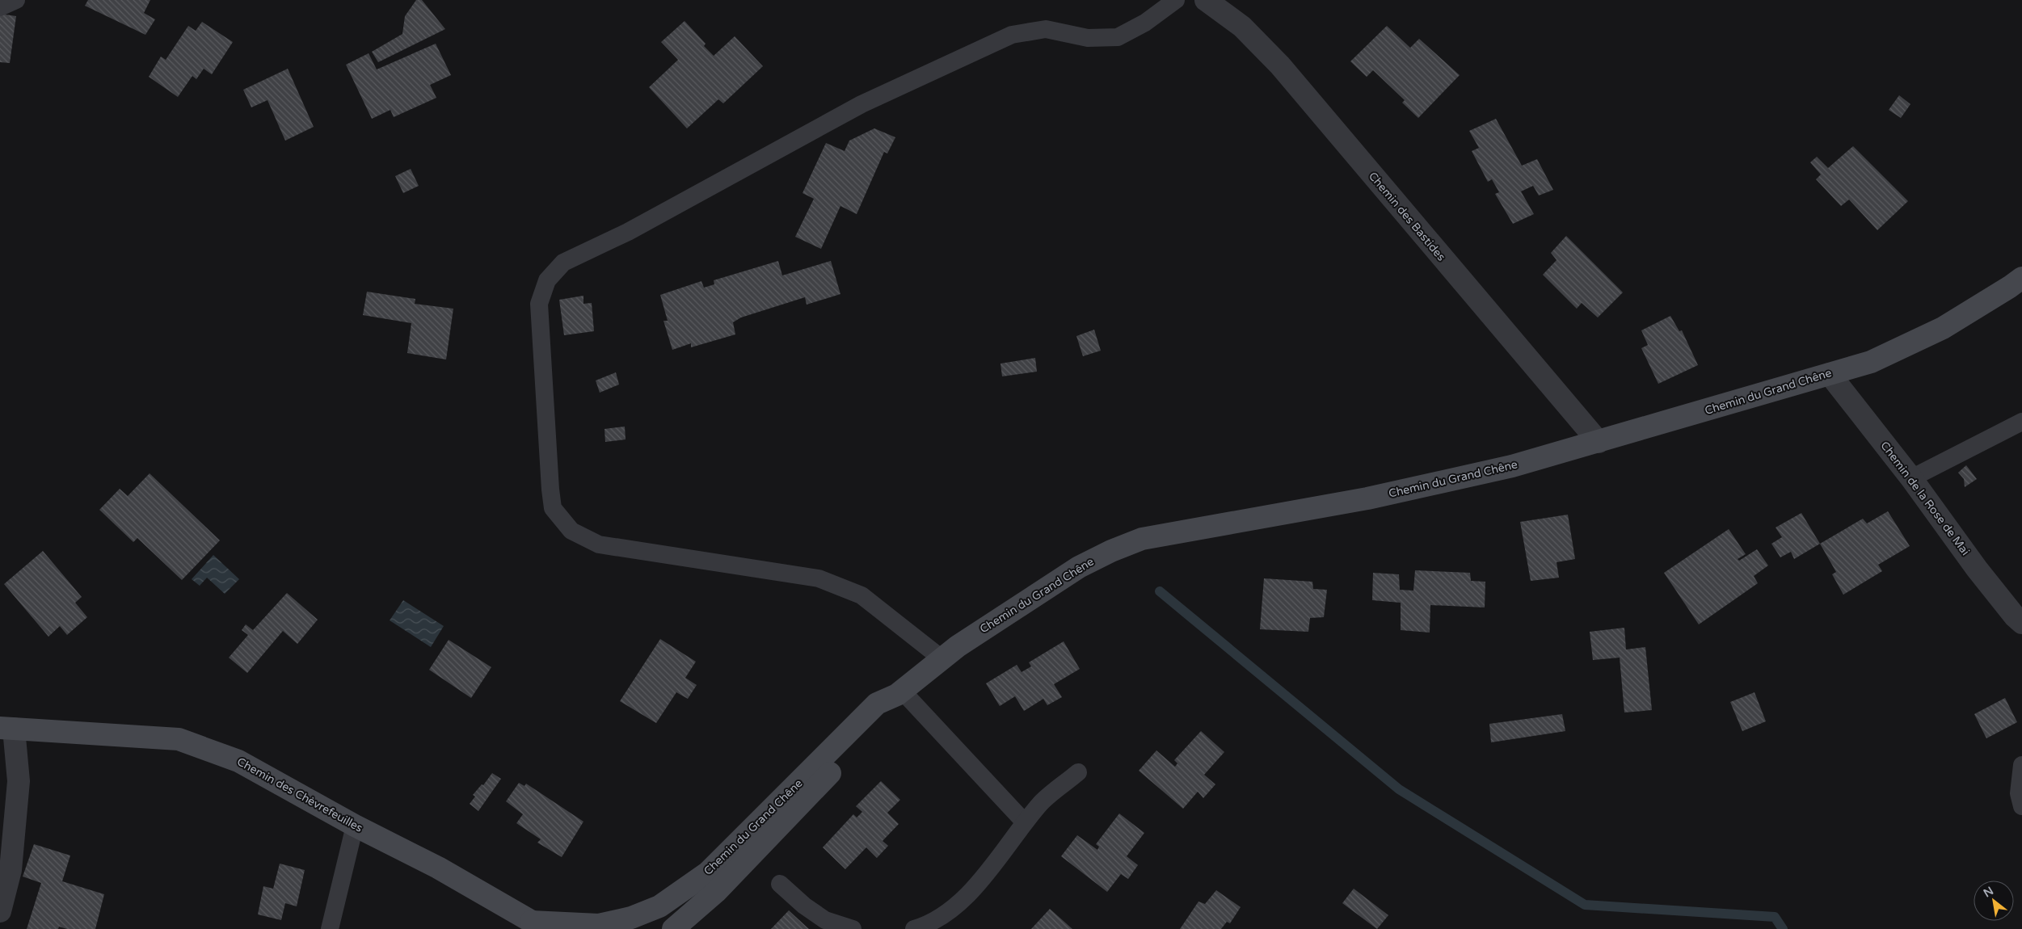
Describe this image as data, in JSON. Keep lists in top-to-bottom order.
{
  "streets": {
    "main road": ["Chemin du Grand Chêne", "Chemin des Chèvrefeuilles"],
    "street": ["Chemin des Bastides", "Chemin de la Rose de Mai"]
  },
  "crossings": [
    ["Chemin des Bastides", "Chemin du Grand Chêne"],
    ["Chemin du Grand Chêne", "Chemin de la Rose de Mai"],
    ["Chemin du Grand Chêne", "Chemin des Chèvrefeuilles"]
  ],
  "north": "top left"
}
